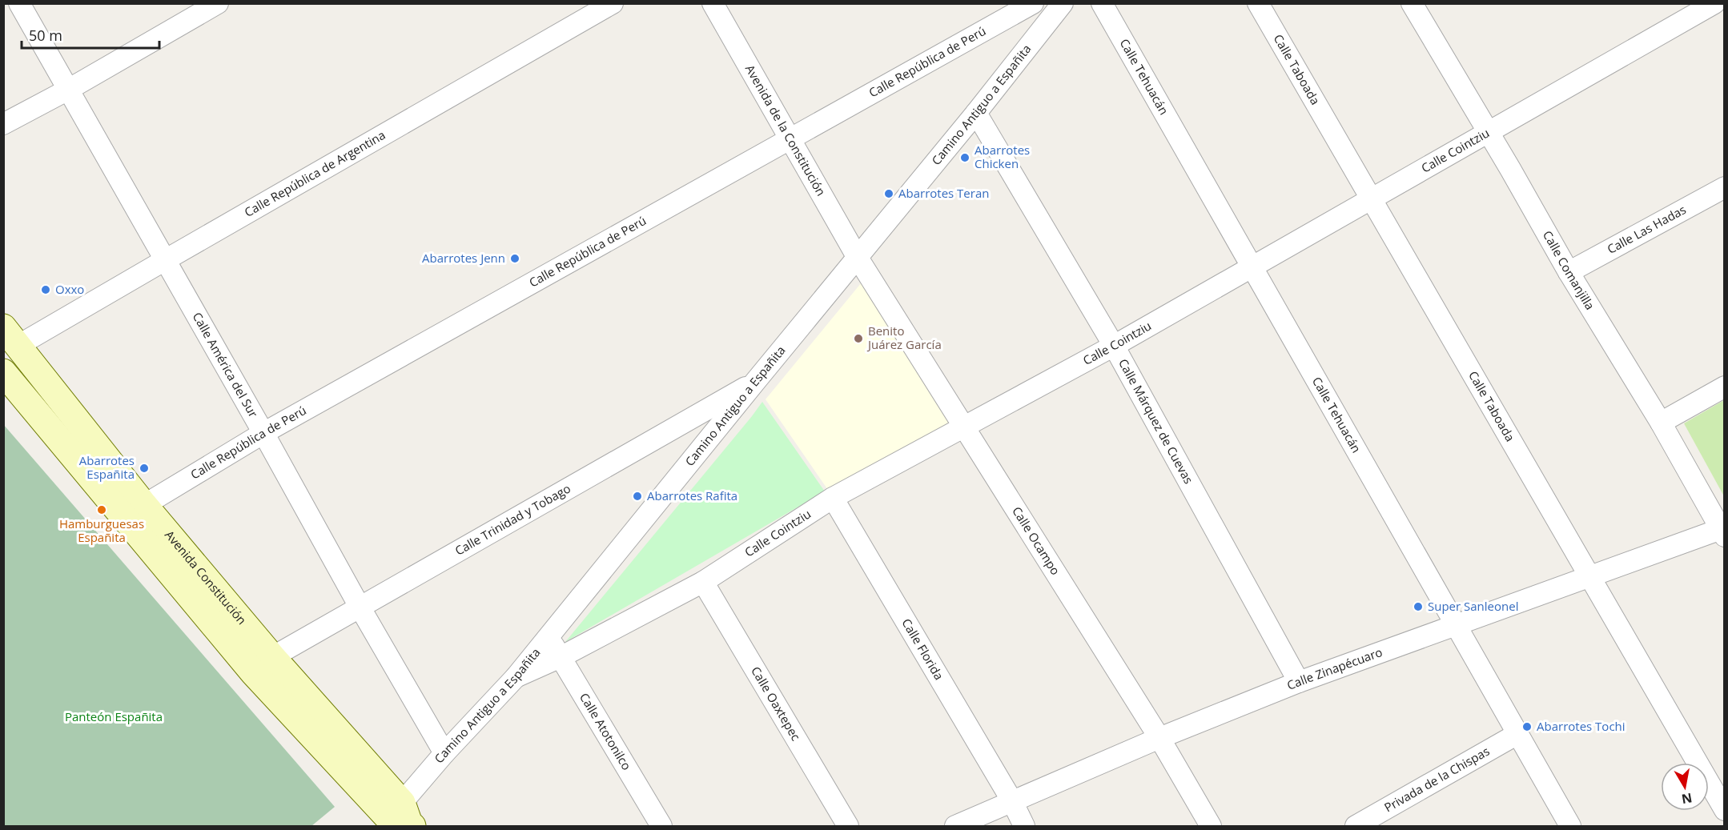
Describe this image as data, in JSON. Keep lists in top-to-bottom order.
{
  "streets": {
    "main road": ["Avenida Constitución"],
    "street": [
      "Calle República de Perú",
      "Calle Taboada",
      "Calle Tehuacán",
      "Camino Antiguo a Españita",
      "Avenida de la Constitución",
      "Calle Cointziu",
      "Calle República de Argentina",
      "Calle Las Hadas",
      "Calle Comanjilla",
      "Calle América del Sur",
      "Calle Márquez de Cuevas",
      "Calle Trinidad y Tobago",
      "Calle Ocampo",
      "Calle Florida",
      "Calle Zinapécuaro",
      "Calle Oaxtepec",
      "Calle Atotonilco",
      "Privada de la Chispas"
    ]
  },
  "crossings": [
    ["Calle República de Perú", "Avenida de la Constitución"],
    ["Calle República de Perú", "Calle América del Sur"],
    ["Calle República de Perú", "Avenida Constitución"],
    ["Calle Taboada", "Calle Cointziu"],
    ["Calle Taboada", "Calle Zinapécuaro"],
    ["Calle Tehuacán", "Calle Cointziu"],
    ["Calle Tehuacán", "Calle Zinapécuaro"],
    ["Calle Tehuacán", "Privada de la Chispas"],
    ["Camino Antiguo a Españita", "Avenida de la Constitución"],
    ["Camino Antiguo a Españita", "Calle Cointziu"],
    ["Camino Antiguo a Españita", "Calle América del Sur"],
    ["Camino Antiguo a Españita", "Calle Márquez de Cuevas"],
    ["Camino Antiguo a Españita", "Calle Trinidad y Tobago"],
    ["Camino Antiguo a Españita", "Calle Ocampo"],
    ["Camino Antiguo a Españita", "Avenida Constitución"],
    ["Camino Antiguo a Españita", "Calle Atotonilco"],
    ["Avenida de la Constitución", "Calle Ocampo"],
    ["Calle Cointziu", "Calle Comanjilla"],
    ["Calle Cointziu", "Calle Márquez de Cuevas"],
    ["Calle Cointziu", "Calle Ocampo"],
    ["Calle Cointziu", "Calle Florida"],
    ["Calle Cointziu", "Calle Oaxtepec"],
    ["Calle Cointziu", "Calle Atotonilco"],
    ["Calle República de Argentina", "Calle América del Sur"],
    ["Calle República de Argentina", "Avenida Constitución"],
    ["Calle Las Hadas", "Calle Comanjilla"],
    ["Calle Comanjilla", "Calle Zinapécuaro"],
    ["Calle América del Sur", "Calle Trinidad y Tobago"],
    ["Calle Márquez de Cuevas", "Calle Zinapécuaro"],
    ["Calle Trinidad y Tobago", "Avenida Constitución"],
    ["Calle Ocampo", "Calle Zinapécuaro"],
    ["Calle Florida", "Calle Zinapécuaro"]
  ],
  "parks": ["Panteón Españita"],
  "places": [
    "Abarrotes Chicken",
    "Abarrotes Teran",
    "Abarrotes Jenn",
    "Oxxo",
    "Benito Juárez García",
    "Abarrotes Españita",
    "Abarrotes Rafita",
    "Hamburguesas Españita",
    "Super Sanleonel",
    "Abarrotes Tochi"
  ],
  "scale_bar": "50 m",
  "north": "bottom"
}
